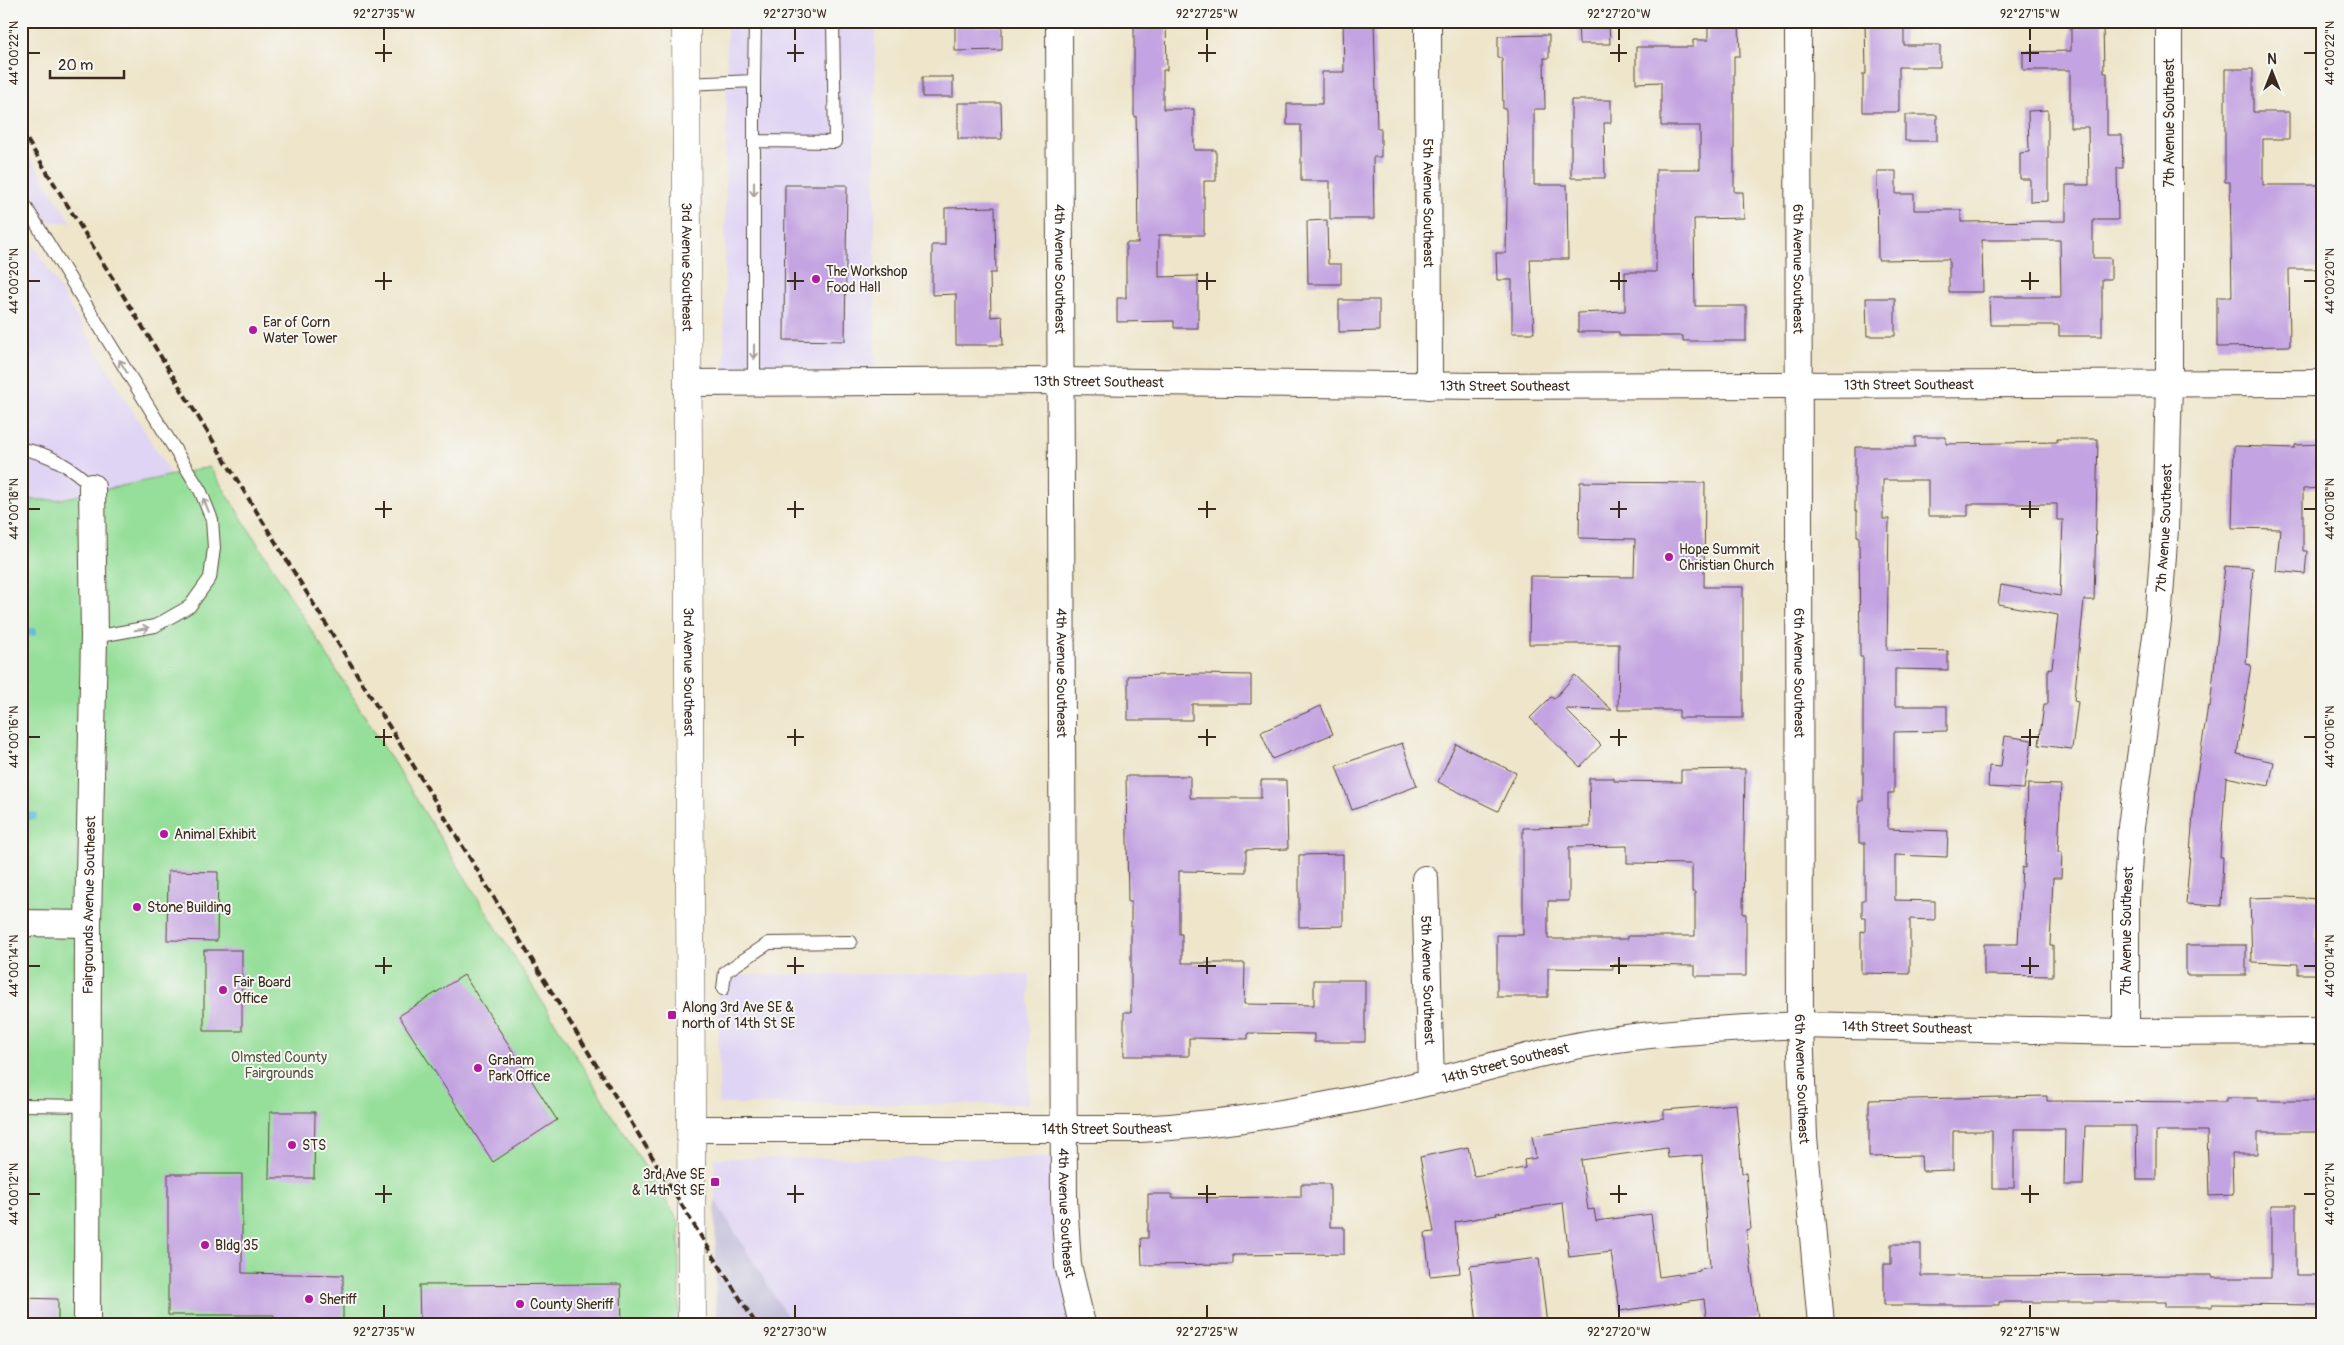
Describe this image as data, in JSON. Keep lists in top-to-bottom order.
{
  "streets": {
    "main road": ["3rd Avenue Southeast"],
    "street": [
      "7th Avenue Southeast",
      "5th Avenue Southeast",
      "4th Avenue Southeast",
      "6th Avenue Southeast",
      "13th Street Southeast",
      "Fairgrounds Avenue Southeast",
      "14th Street Southeast"
    ]
  },
  "crossings": [
    ["7th Avenue Southeast", "13th Street Southeast"],
    ["7th Avenue Southeast", "14th Street Southeast"],
    ["5th Avenue Southeast", "13th Street Southeast"],
    ["5th Avenue Southeast", "14th Street Southeast"],
    ["3rd Avenue Southeast", "13th Street Southeast"],
    ["3rd Avenue Southeast", "14th Street Southeast"],
    ["4th Avenue Southeast", "13th Street Southeast"],
    ["4th Avenue Southeast", "14th Street Southeast"],
    ["6th Avenue Southeast", "13th Street Southeast"],
    ["6th Avenue Southeast", "14th Street Southeast"]
  ],
  "parks": ["Olmsted County Fairgrounds"],
  "places": {
    "other": [
      "The Workshop Food Hall",
      "Ear of Corn Water Tower",
      "Hope Summit Christian Church",
      "Animal Exhibit",
      "Stone Building",
      "Fair Board Office",
      "Graham Park Office",
      "STS",
      "Bldg 35",
      "Sheriff",
      "County Sheriff"
    ],
    "transit": ["Along 3rd Ave SE & north of 14th St SE", "3rd Ave SE & 14th St SE"]
  },
  "scale_bar": "20 m",
  "north": "top",
  "coordinates": [
    "92°27'35\"W",
    "92°27'30\"W",
    "92°27'25\"W",
    "92°27'20\"W",
    "92°27'15\"W",
    "44°00'22\"N",
    "44°00'20\"N",
    "44°00'18\"N",
    "44°00'16\"N",
    "44°00'14\"N",
    "44°00'12\"N"
  ]
}
